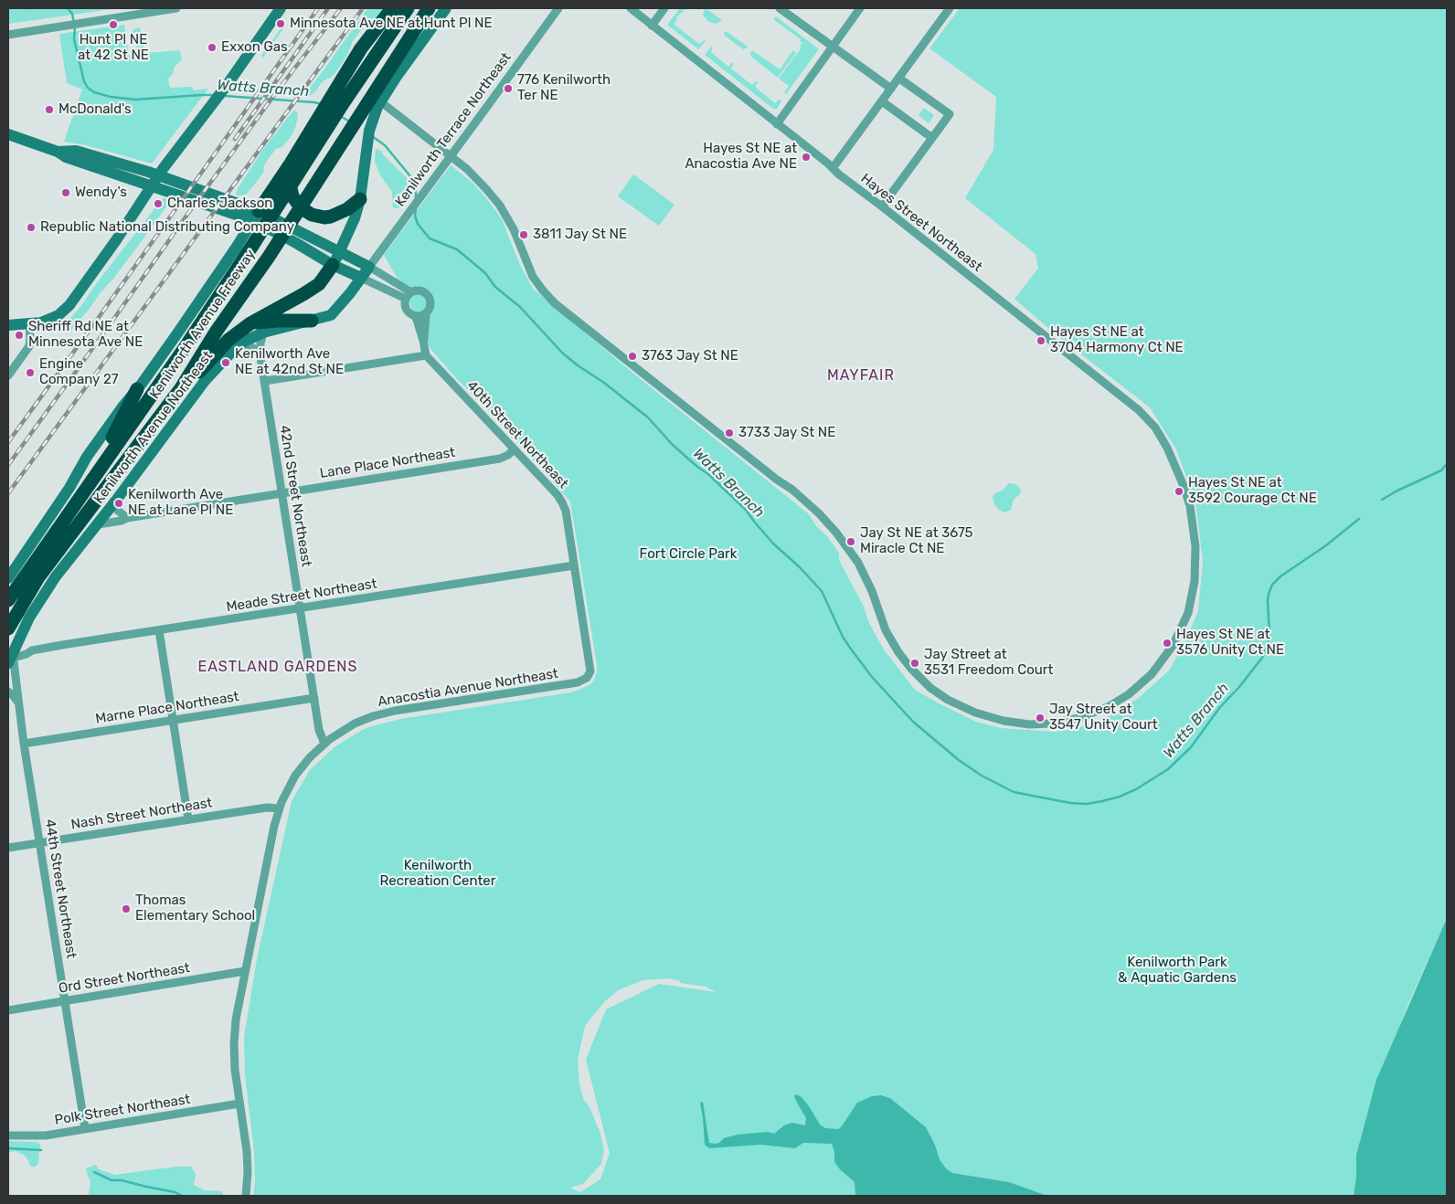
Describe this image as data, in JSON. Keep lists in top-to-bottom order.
{
  "streets": {
    "highway": ["Kenilworth Avenue Freeway"],
    "main road": ["Kenilworth Avenue Northeast"],
    "street": [
      "Kenilworth Terrace Northeast",
      "Hayes Street Northeast",
      "40th Street Northeast",
      "Lane Place Northeast",
      "42nd Street Northeast",
      "Meade Street Northeast",
      "Anacostia Avenue Northeast",
      "Marne Place Northeast",
      "Nash Street Northeast",
      "44th Street Northeast",
      "Ord Street Northeast",
      "Polk Street Northeast"
    ]
  },
  "crossings": [
    ["Kenilworth Terrace Northeast", "Hayes Street Northeast"],
    ["Kenilworth Terrace Northeast", "Kenilworth Avenue Northeast"],
    ["Kenilworth Avenue Northeast", "Lane Place Northeast"],
    ["Kenilworth Avenue Northeast", "42nd Street Northeast"],
    ["Kenilworth Avenue Northeast", "Meade Street Northeast"],
    ["Kenilworth Avenue Northeast", "44th Street Northeast"],
    ["40th Street Northeast", "Lane Place Northeast"],
    ["40th Street Northeast", "Meade Street Northeast"],
    ["40th Street Northeast", "Anacostia Avenue Northeast"],
    ["Lane Place Northeast", "42nd Street Northeast"],
    ["42nd Street Northeast", "Meade Street Northeast"],
    ["42nd Street Northeast", "Anacostia Avenue Northeast"],
    ["42nd Street Northeast", "Marne Place Northeast"],
    ["Meade Street Northeast", "44th Street Northeast"],
    ["Anacostia Avenue Northeast", "Nash Street Northeast"],
    ["Anacostia Avenue Northeast", "Ord Street Northeast"],
    ["Anacostia Avenue Northeast", "Polk Street Northeast"],
    ["Marne Place Northeast", "44th Street Northeast"],
    ["Nash Street Northeast", "44th Street Northeast"],
    ["44th Street Northeast", "Ord Street Northeast"],
    ["44th Street Northeast", "Polk Street Northeast"]
  ],
  "districts": ["MAYFAIR", "EASTLAND GARDENS"],
  "water": ["Watts Branch"],
  "parks": ["Fort Circle Park", "Kenilworth Recreation Center", "Kenilworth Park & Aquatic Gardens"],
  "places": [
    "Minnesota Ave NE at Hunt Pl NE",
    "Hunt Pl NE at 42 St NE",
    "Exxon Gas",
    "776 Kenilworth Ter NE",
    "McDonald's",
    "Hayes St NE at Anacostia Ave NE",
    "Wendy's",
    "Charles Jackson",
    "Republic National Distributing Company",
    "3811 Jay St NE",
    "Sheriff Rd NE at Minnesota Ave NE",
    "Hayes St NE at 3704 Harmony Ct NE",
    "3763 Jay St NE",
    "Kenilworth Ave NE at 42nd St NE",
    "Engine Company 27",
    "3733 Jay St NE",
    "Hayes St NE at 3592 Courage Ct NE",
    "Kenilworth Ave NE at Lane Pl NE",
    "Jay St NE at 3675 Miracle Ct NE",
    "Hayes St NE at 3576 Unity Ct NE",
    "Jay Street at 3531 Freedom Court",
    "Jay Street at 3547 Unity Court",
    "Thomas Elementary School"
  ]
}
